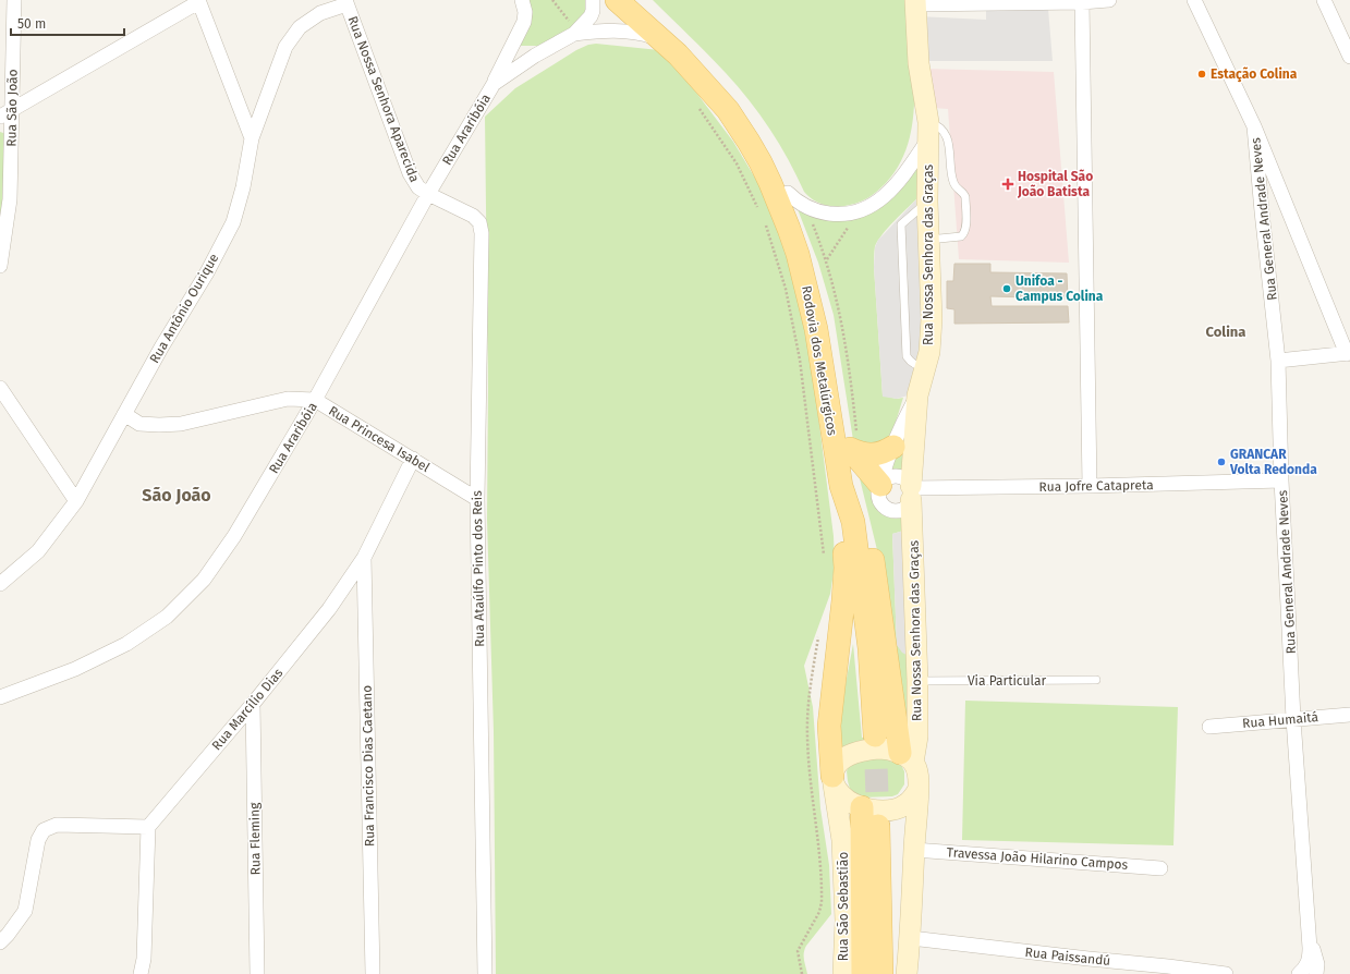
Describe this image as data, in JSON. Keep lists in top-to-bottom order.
{
  "streets": {
    "main road": ["Rodovia dos Metalúrgicos"],
    "street": [
      "Rua Nossa Senhora Aparecida",
      "Rua São João",
      "Rua Araribóia",
      "Rua General Andrade Neves",
      "Rua Nossa Senhora das Graças",
      "Rua Antônio Ourique",
      "Rua Princesa Isabel",
      "Rua Jofre Catapreta",
      "Rua Ataúlfo Pinto dos Reis",
      "Rua Marcílio Dias",
      "Rua Humaitá",
      "Rua Francisco Dias Caetano",
      "Rua Fleming",
      "Travessa João Hilarino Campos",
      "Rua São Sebastião",
      "Rua Paissandú"
    ],
    "lane": ["Via Particular"]
  },
  "crossings": [
    ["Rua Nossa Senhora Aparecida", "Rua Araribóia"],
    ["Rua Nossa Senhora Aparecida", "Rua Antônio Ourique"],
    ["Rua Nossa Senhora Aparecida", "Rua Ataúlfo Pinto dos Reis"],
    ["Rua Araribóia", "Rua Princesa Isabel"],
    ["Rua Araribóia", "Rua Ataúlfo Pinto dos Reis"],
    ["Rua General Andrade Neves", "Rua Jofre Catapreta"],
    ["Rua General Andrade Neves", "Rua Humaitá"],
    ["Rua Nossa Senhora das Graças", "Rodovia dos Metalúrgicos"],
    ["Rua Nossa Senhora das Graças", "Rua Jofre Catapreta"],
    ["Rua Nossa Senhora das Graças", "Via Particular"],
    ["Rua Nossa Senhora das Graças", "Rua São Sebastião"],
    ["Rua Antônio Ourique", "Rua Princesa Isabel"],
    ["Rua Princesa Isabel", "Rua Ataúlfo Pinto dos Reis"],
    ["Rua Princesa Isabel", "Rua Marcílio Dias"],
    ["Rua Marcílio Dias", "Rua Francisco Dias Caetano"],
    ["Rua Marcílio Dias", "Rua Fleming"]
  ],
  "districts": ["Colina", "São João"],
  "places": {
    "other": ["Estação Colina", "Unifoa - Campus Colina", "GRANCAR Volta Redonda"],
    "health": ["Hospital São João Batista"]
  },
  "scale_bar": "50 m"
}
